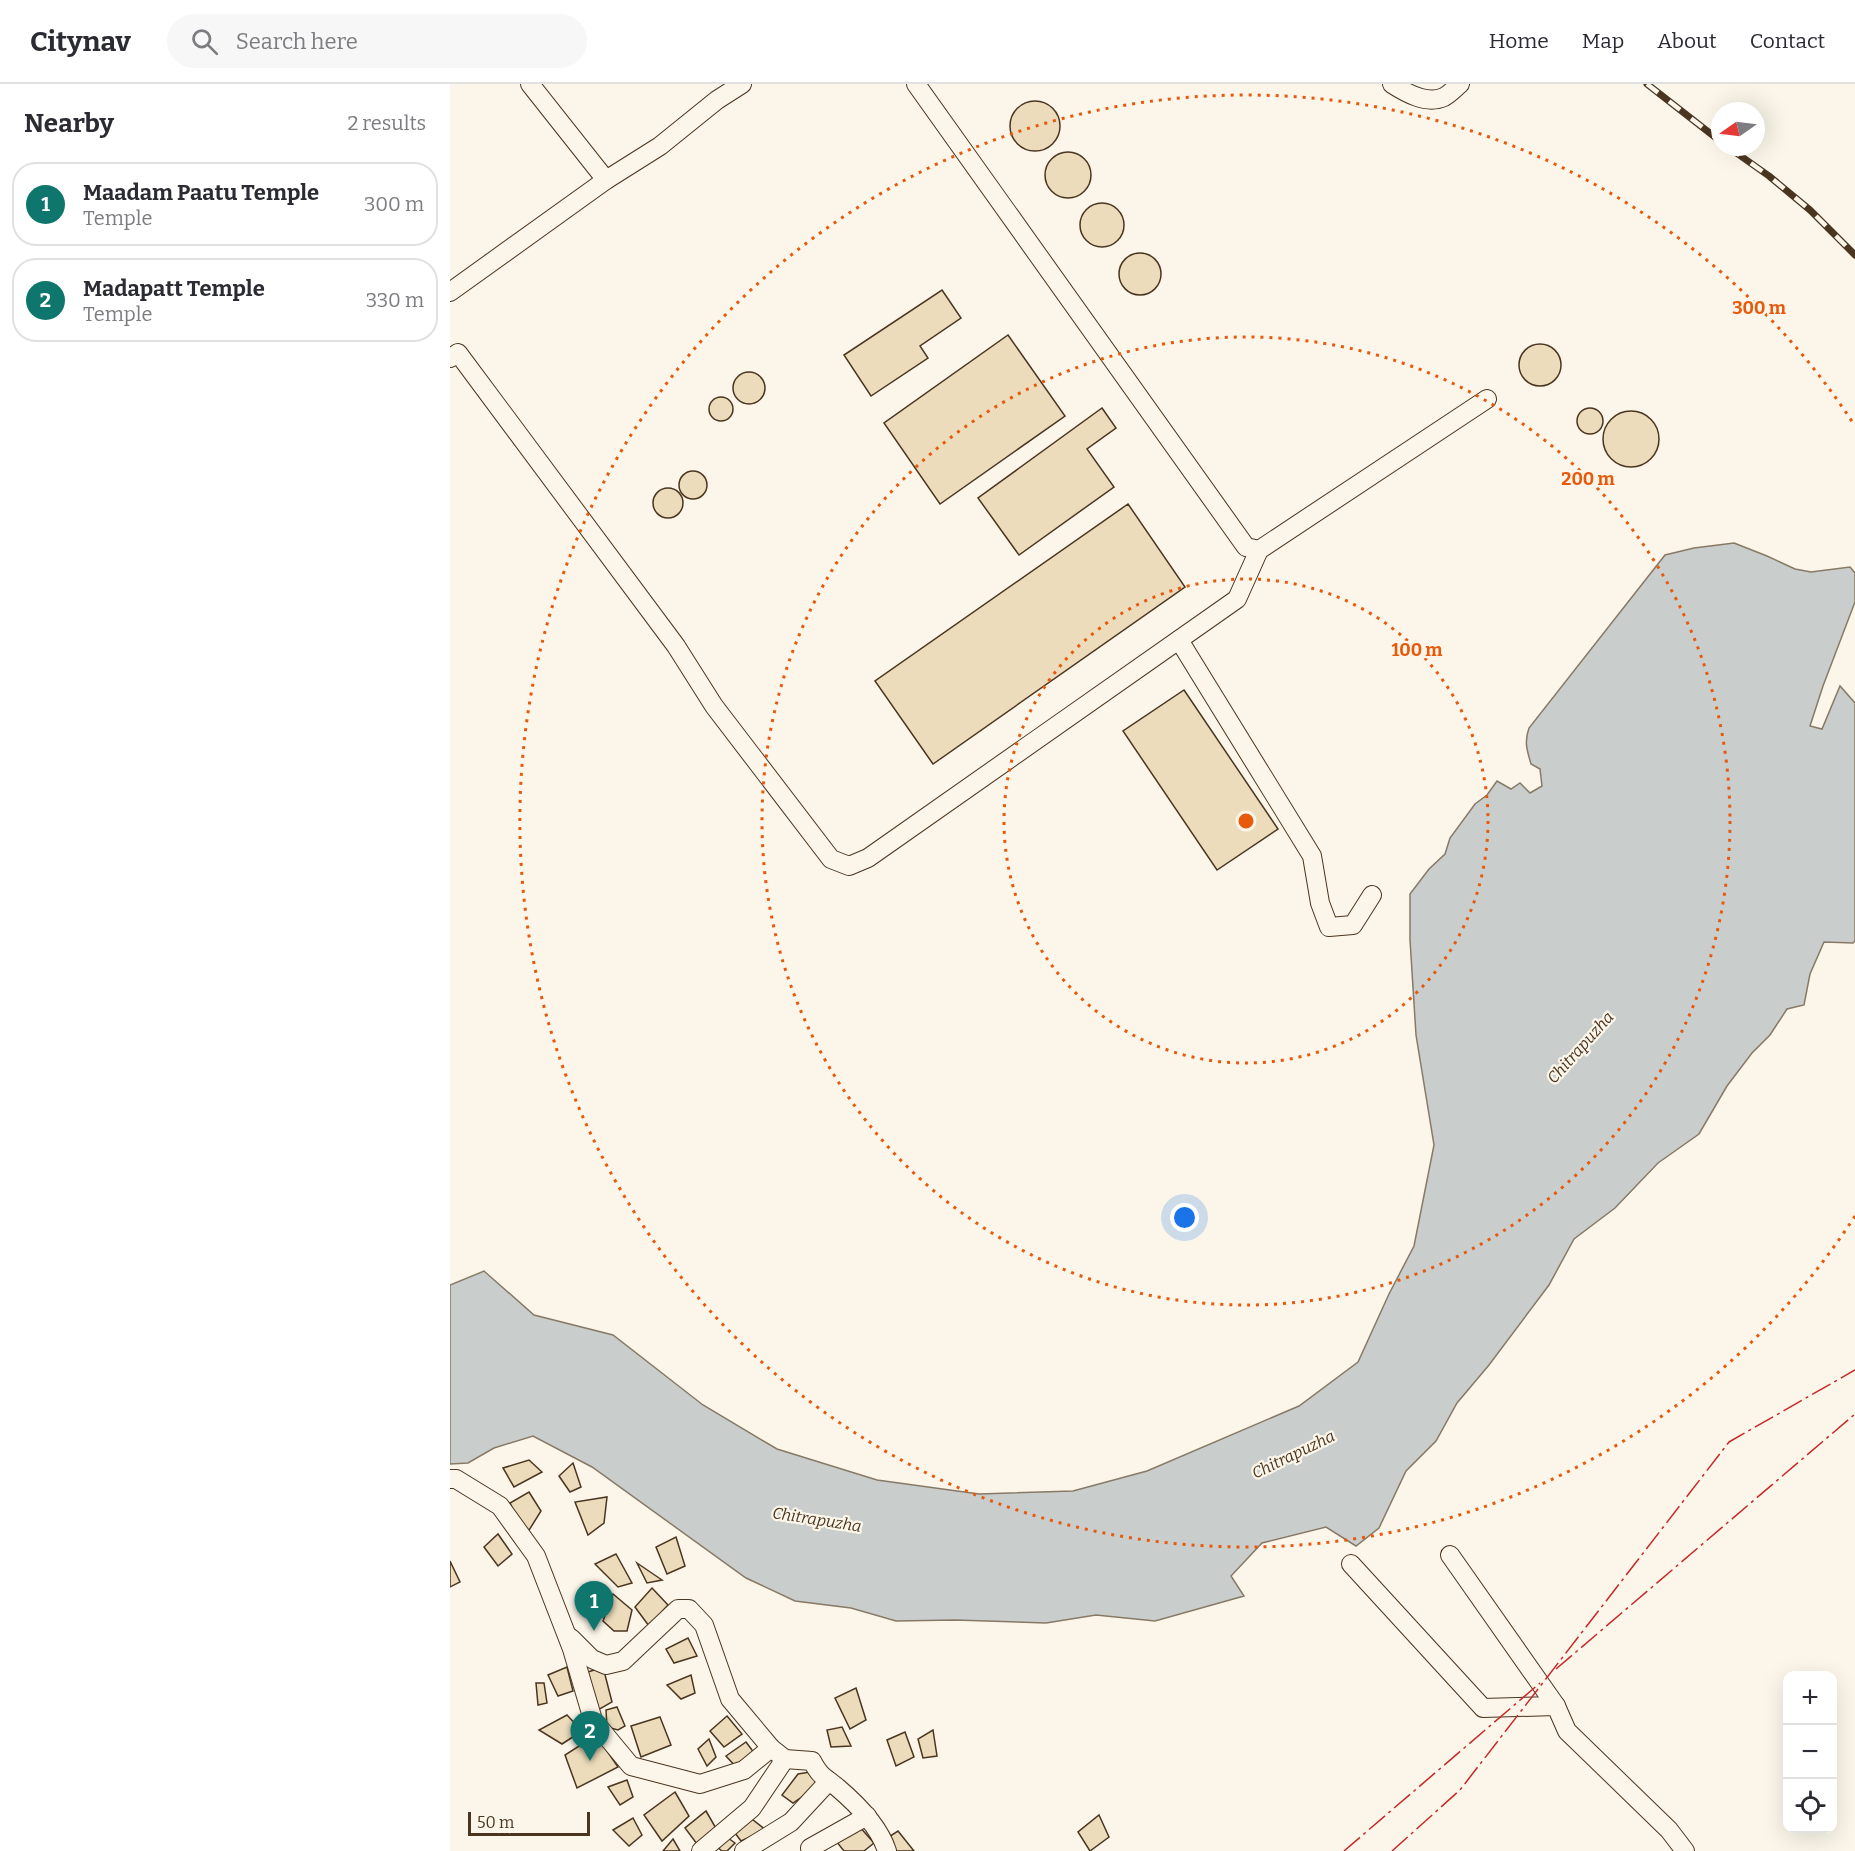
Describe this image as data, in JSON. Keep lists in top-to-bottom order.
{
  "water": ["Chitrapuzha"],
  "scale_bar": "50 m",
  "north": "left",
  "page": {
    "header": "Citynav",
    "search": "Search here",
    "nav": [
      "Home",
      "Map",
      "About",
      "Contact"
    ],
    "heading": ["Nearby", "2 results"],
    "list": [
      {
        "mark": "1",
        "name": "Maadam Paatu Temple",
        "note": "Temple",
        "value": "300 m"
      },
      {
        "mark": "2",
        "name": "Madapatt Temple",
        "note": "Temple",
        "value": "330 m"
      }
    ],
    "pins": ["1", "2"],
    "map_buttons": ["+", "−"],
    "scale": "50 m"
  },
  "rings": ["300 m", "200 m", "100 m"]
}
